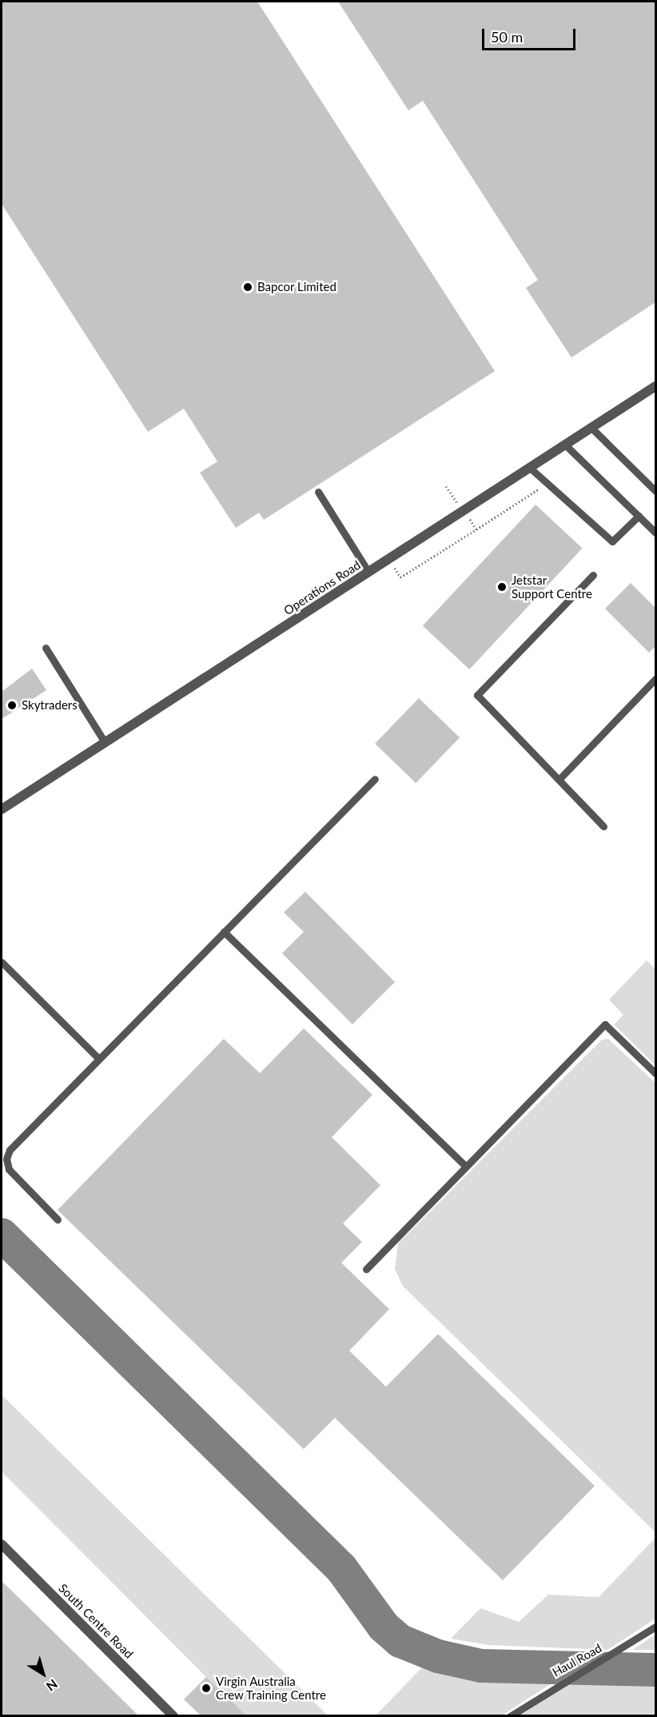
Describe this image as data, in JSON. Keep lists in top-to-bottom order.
{
  "streets": {
    "street": ["Operations Road", "South Centre Road"],
    "lane": ["Haul Road"]
  },
  "places": [
    "Bapcor Limited",
    "Jetstar Support Centre",
    "Skytraders",
    "Virgin Australia Crew Training Centre"
  ],
  "scale_bar": "50 m",
  "north": "bottom right"
}
